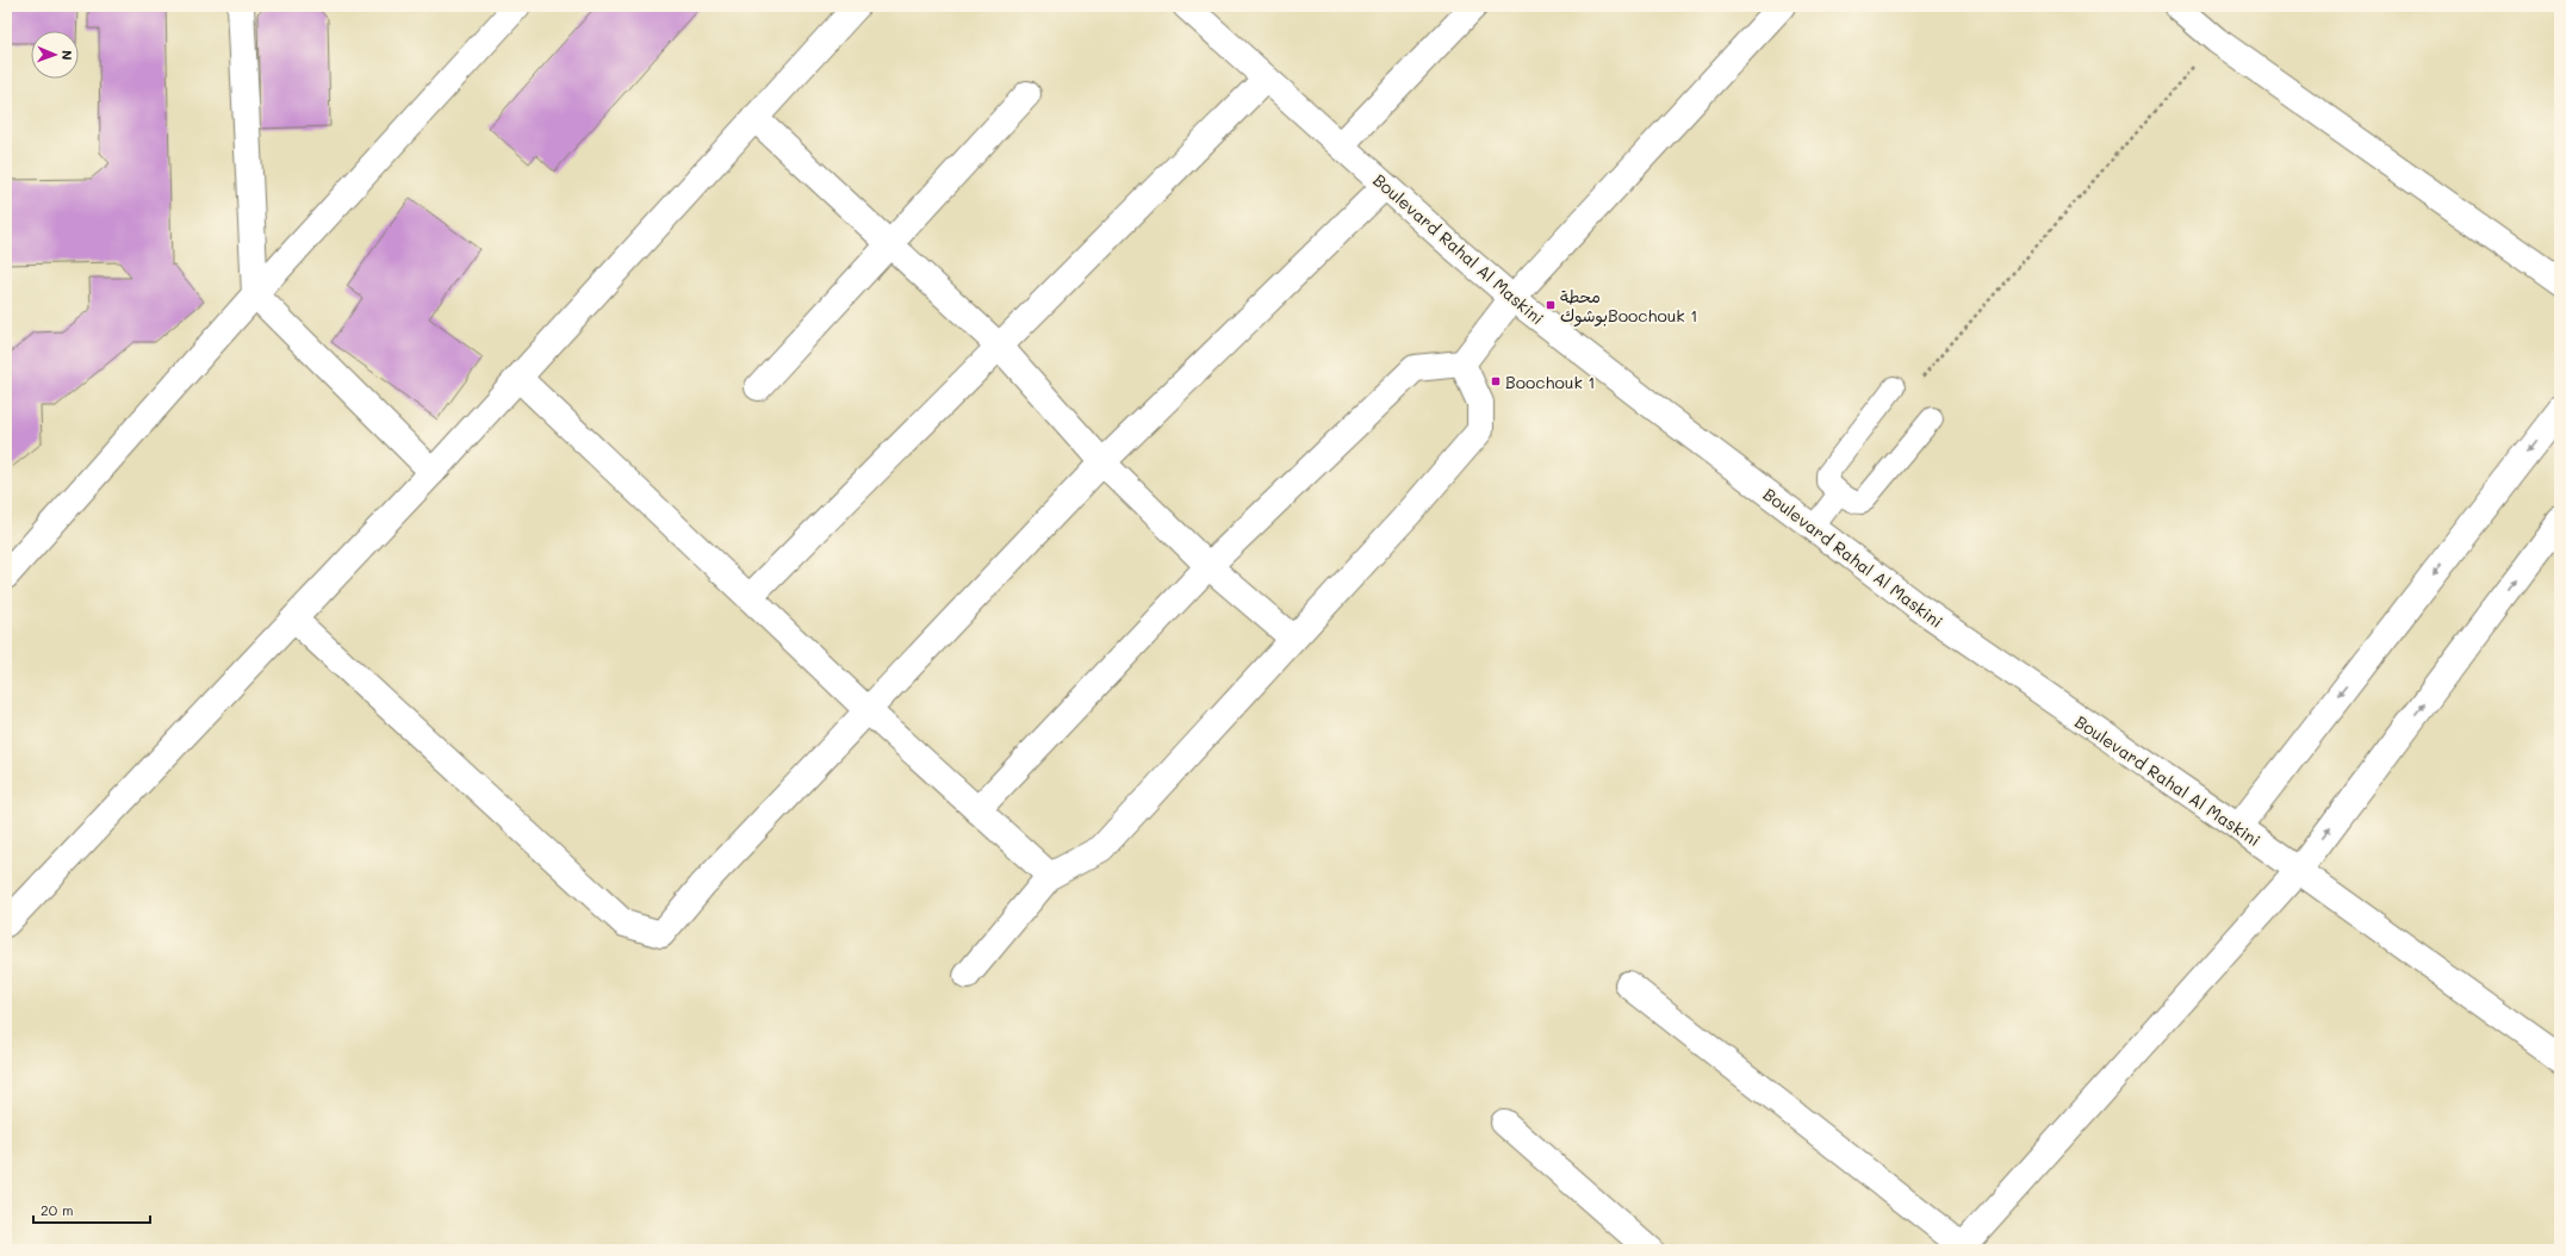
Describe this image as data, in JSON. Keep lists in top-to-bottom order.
{
  "streets": {
    "street": ["Boulevard Rahal Al Maskini"]
  },
  "places": {
    "transit": ["محطة بوشوكBoochouk 1", "Boochouk 1"]
  },
  "scale_bar": "20 m",
  "north": "right"
}
